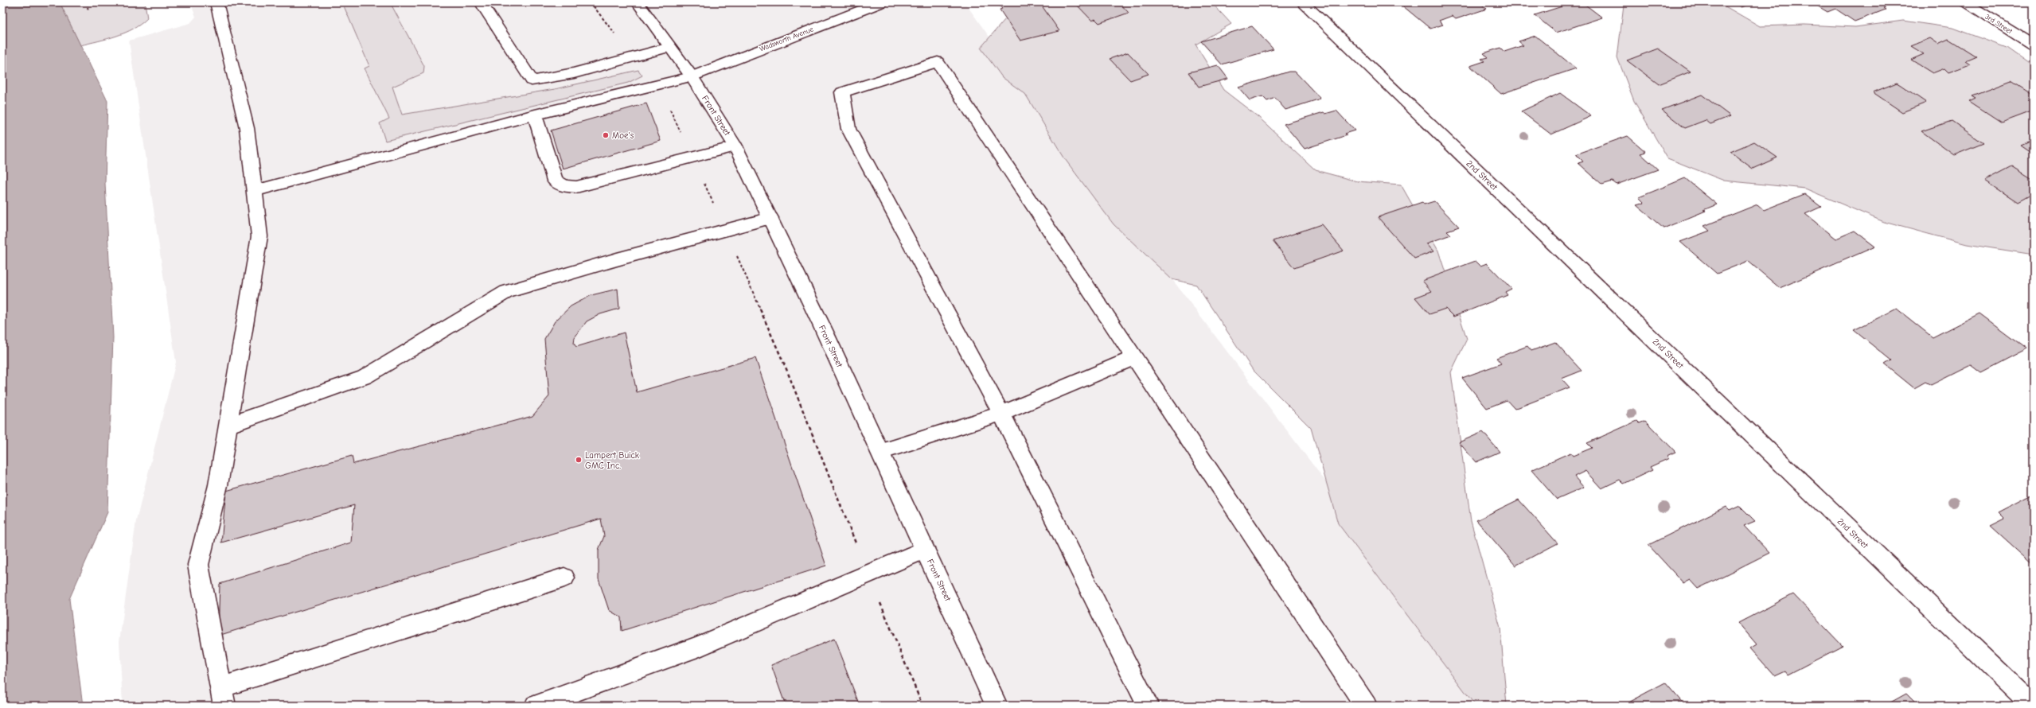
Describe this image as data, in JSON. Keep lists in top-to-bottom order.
{
  "streets": {
    "main road": [
      "3rd Street",
      "Wadsworth Avenue",
      "Front Street",
      "2nd Street"
    ]
  },
  "crossings": [
    ["Wadsworth Avenue", "Front Street"]
  ],
  "places": ["Moe's", "Lampert Buick GMC Inc."]
}
